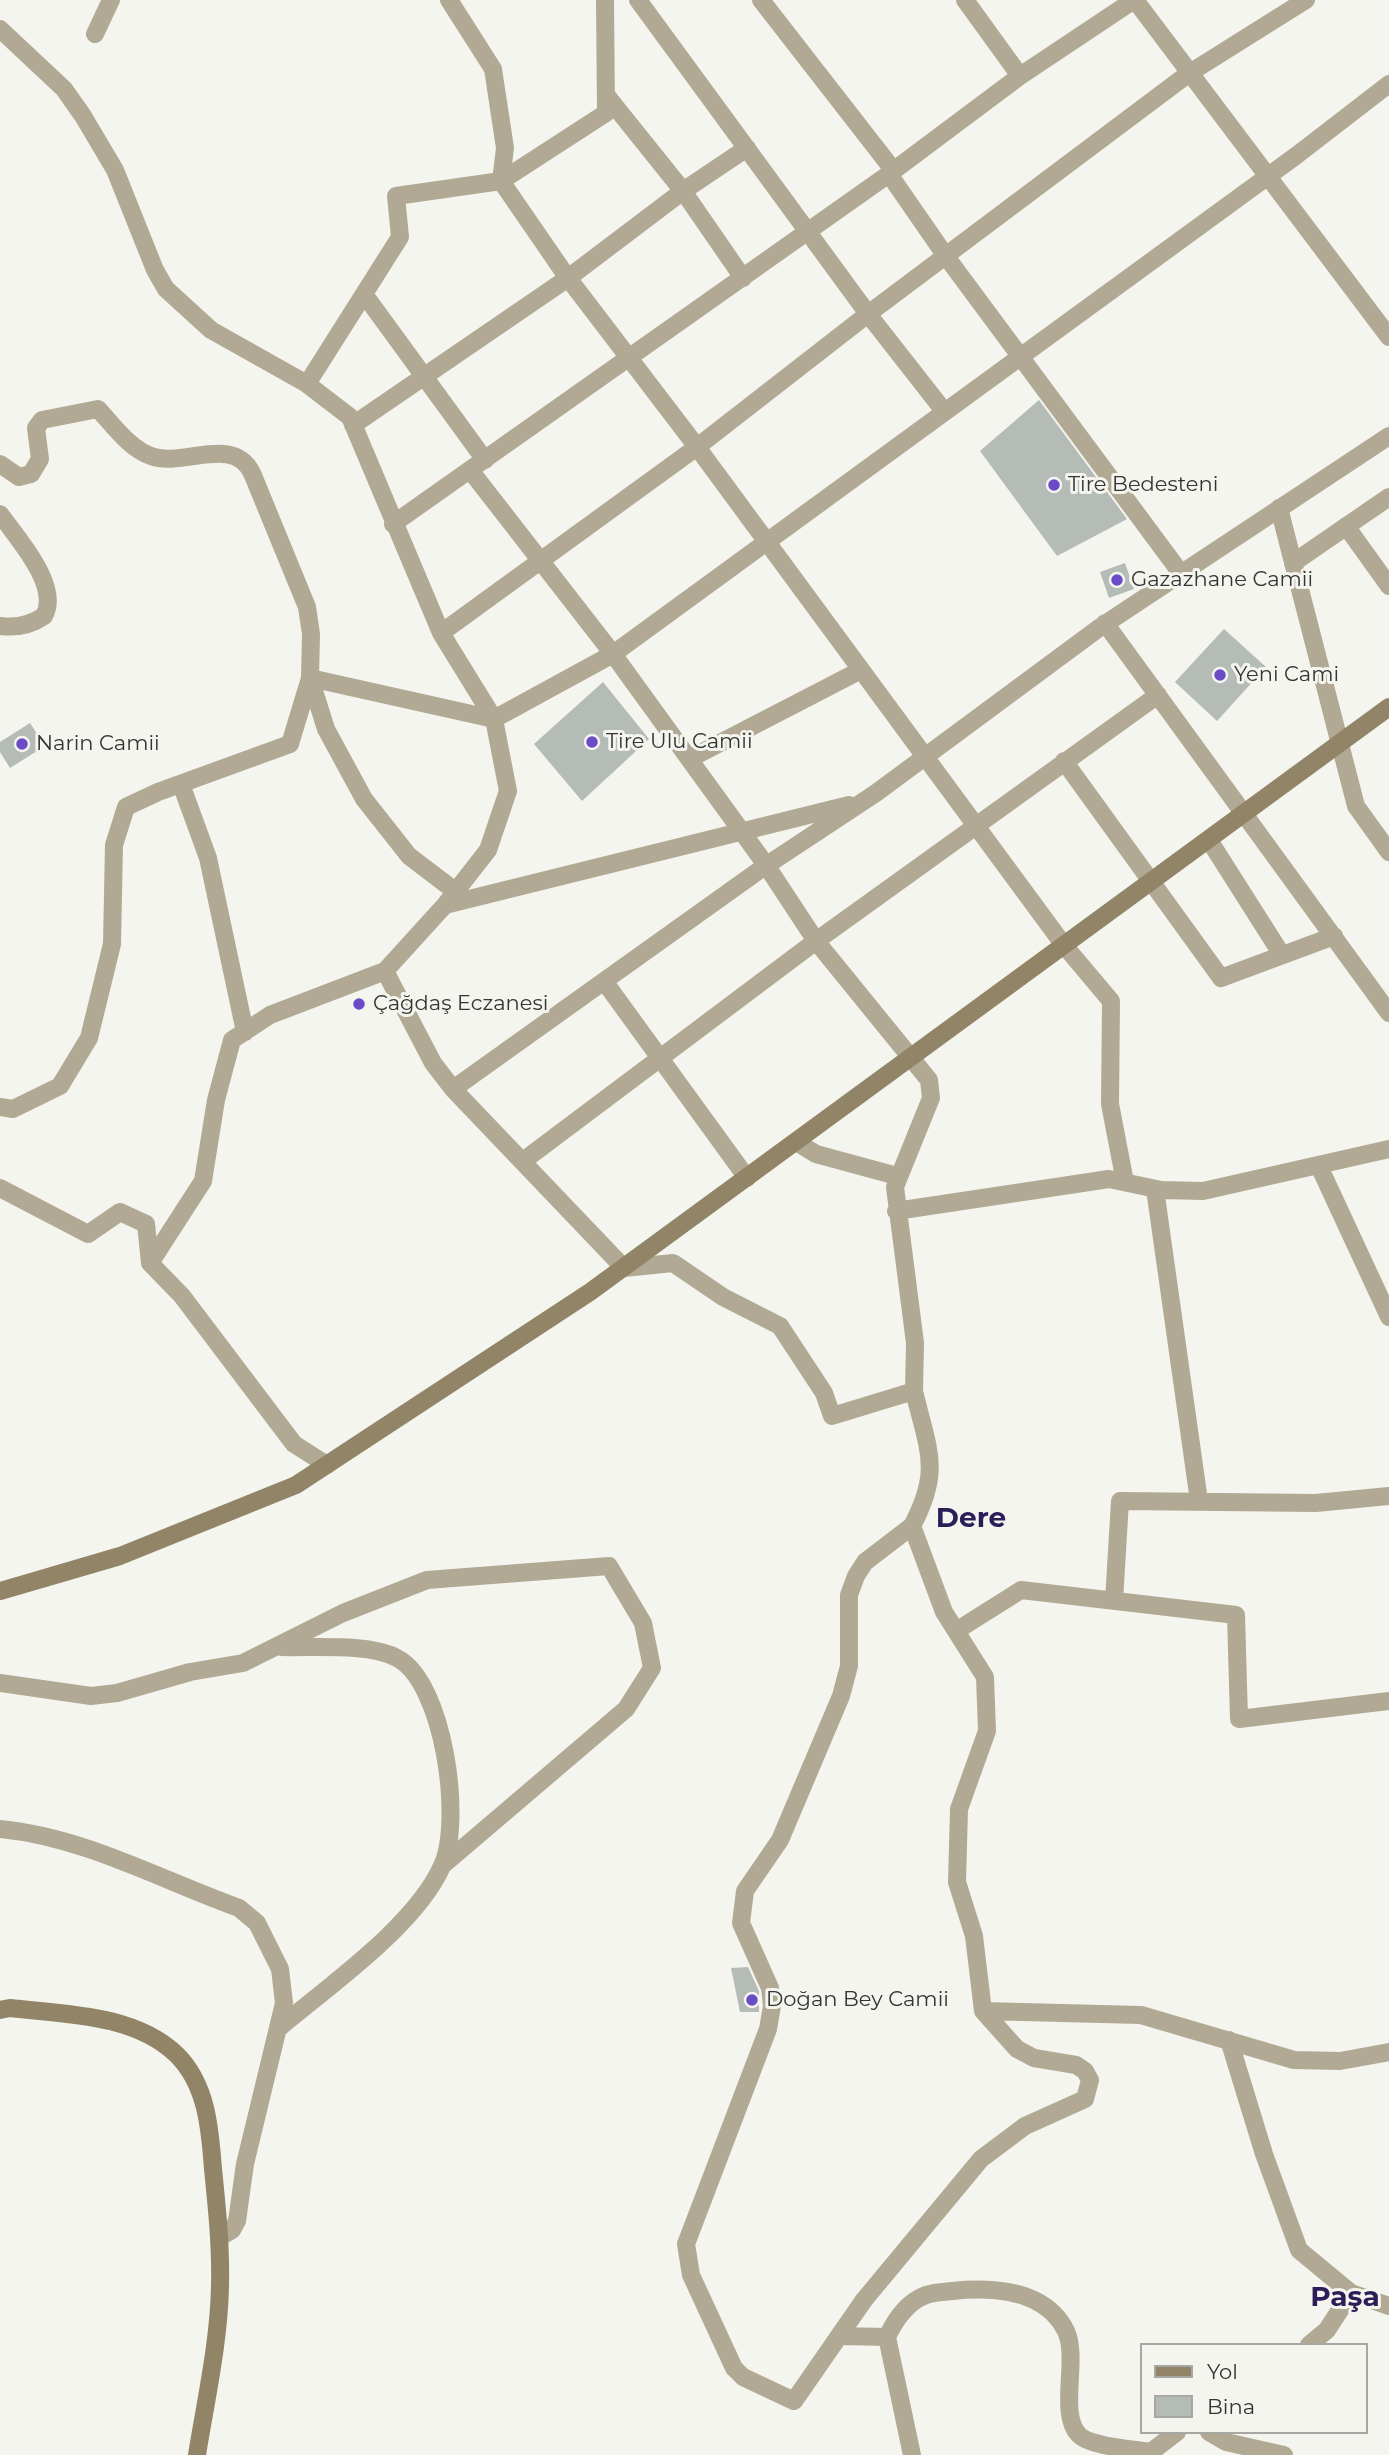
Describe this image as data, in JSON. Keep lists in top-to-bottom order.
{
  "districts": ["Dere", "Paşa"],
  "places": [
    "Tire Bedesteni",
    "Gazazhane Camii",
    "Yeni Cami",
    "Tire Ulu Camii",
    "Narin Camii",
    "Çağdaş Eczanesi",
    "Doğan Bey Camii"
  ],
  "legend": ["Yol", "Bina"]
}
